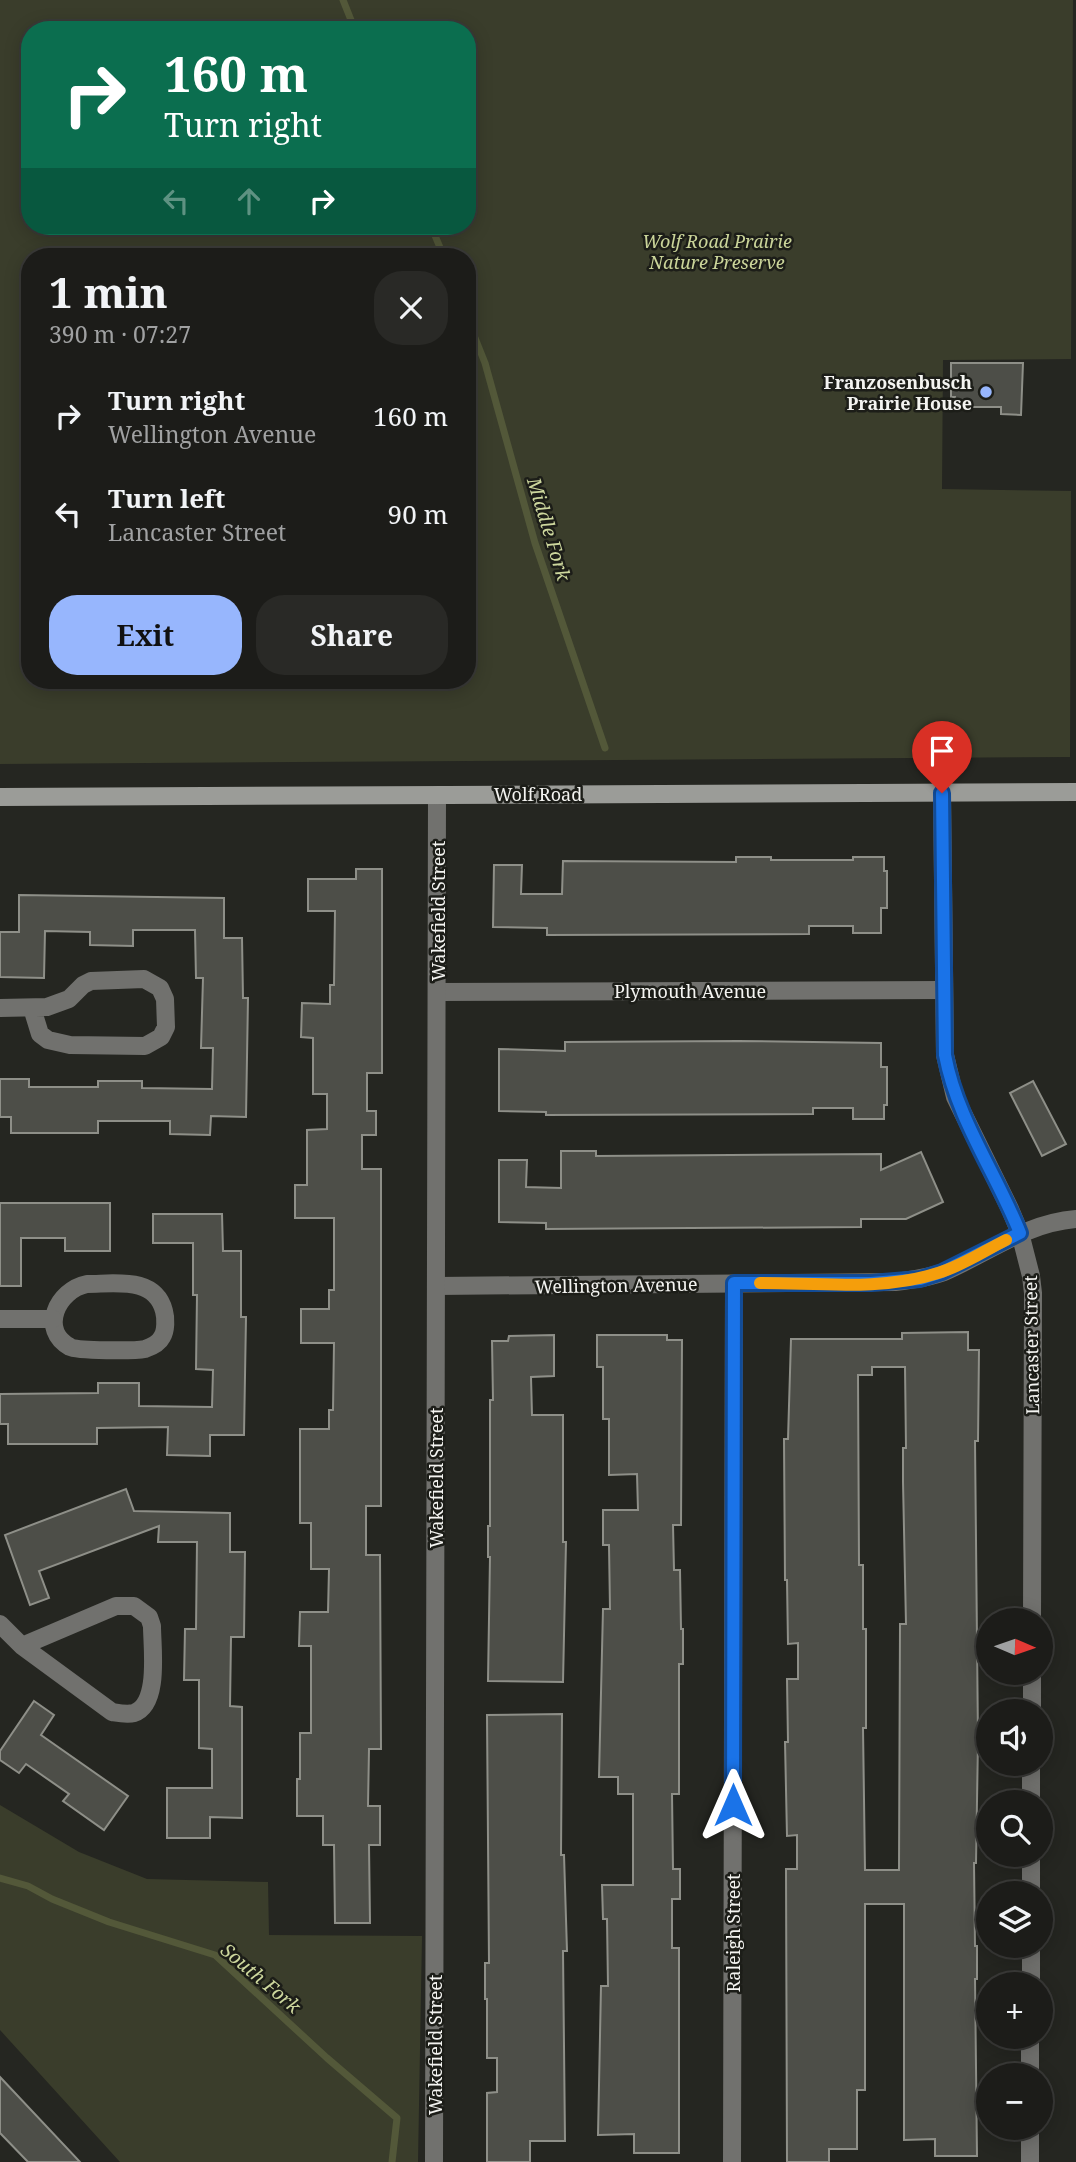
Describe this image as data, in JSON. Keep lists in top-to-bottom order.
{
  "streets": {
    "main road": ["Wolf Road"],
    "street": [
      "Wakefield Street",
      "Plymouth Avenue",
      "Wellington Avenue",
      "Lancaster Street",
      "Raleigh Street"
    ]
  },
  "crossings": [
    ["Wolf Road", "Wakefield Street"],
    ["Wolf Road", "Lancaster Street"],
    ["Wakefield Street", "Plymouth Avenue"],
    ["Wakefield Street", "Wellington Avenue"],
    ["Plymouth Avenue", "Lancaster Street"],
    ["Wellington Avenue", "Lancaster Street"],
    ["Wellington Avenue", "Raleigh Street"]
  ],
  "water": ["Middle Fork", "South Fork"],
  "parks": ["Wolf Road Prairie Nature Preserve"],
  "places": ["Franzosenbusch Prairie House"],
  "north": "right",
  "page": {
    "turn": ["160 m", "Turn right"],
    "heading": ["1 min", "390 m · 07:27"],
    "list": [
      {
        "name": "Turn right",
        "note": "Wellington Avenue",
        "value": "160 m"
      },
      {
        "name": "Turn left",
        "note": "Lancaster Street",
        "value": "90 m"
      }
    ],
    "buttons": ["Exit", "Share"],
    "map_buttons": ["+", "−"]
  }
}
